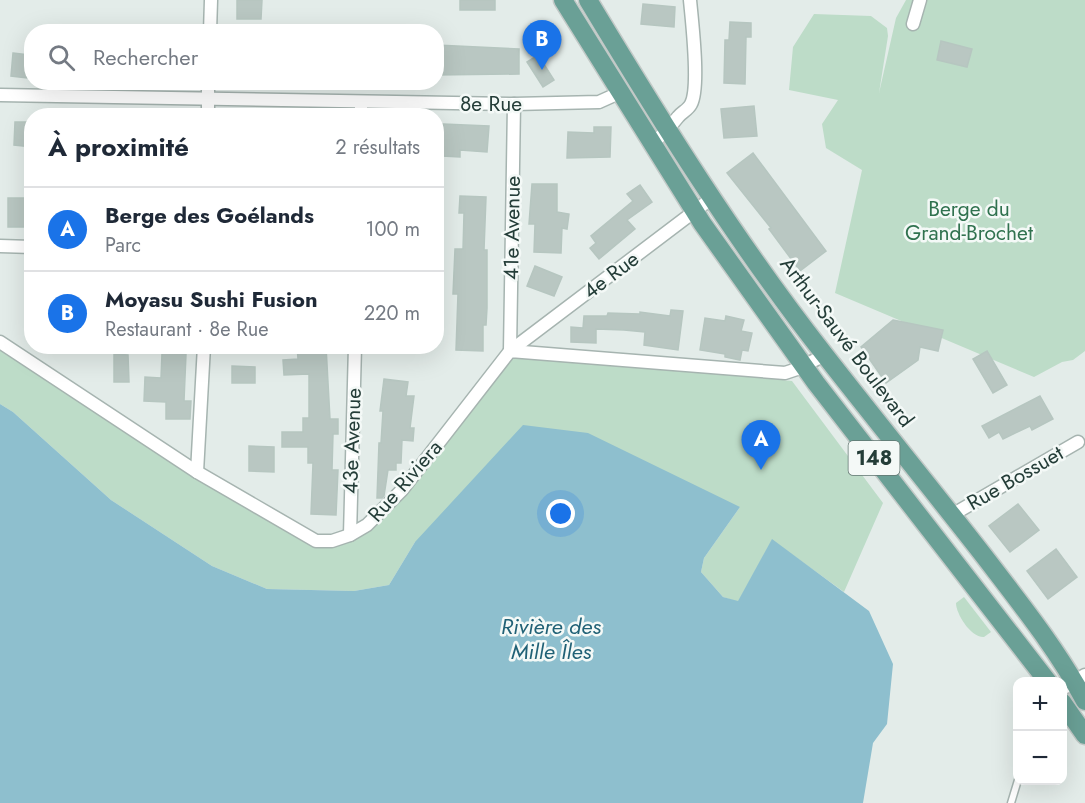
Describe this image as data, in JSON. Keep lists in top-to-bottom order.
{
  "streets": {
    "main road": ["Arthur-Sauvé Boulevard", "148"],
    "street": [
      "8e Rue",
      "41e Avenue",
      "4e Rue",
      "43e Avenue",
      "Rue Bossuet",
      "Rue Riviera"
    ]
  },
  "crossings": [
    ["8e Rue", "41e Avenue"],
    ["8e Rue", "148"],
    ["41e Avenue", "4e Rue"],
    ["41e Avenue", "Rue Riviera"],
    ["4e Rue", "Arthur-Sauvé Boulevard"],
    ["4e Rue", "148"],
    ["4e Rue", "Rue Riviera"],
    ["Arthur-Sauvé Boulevard", "Rue Bossuet"],
    ["43e Avenue", "Rue Riviera"]
  ],
  "water": ["Rivière des Mille Îles"],
  "parks": ["Berge du Grand-Brochet"],
  "page": {
    "pins": ["B", "A"],
    "search": "Rechercher",
    "heading": ["À proximité", "2 résultats"],
    "list": [
      {
        "mark": "A",
        "name": "Berge des Goélands",
        "note": "Parc",
        "value": "100 m"
      },
      {
        "mark": "B",
        "name": "Moyasu Sushi Fusion",
        "note": "Restaurant · 8e Rue",
        "value": "220 m"
      }
    ],
    "map_buttons": ["+", "−"]
  }
}
